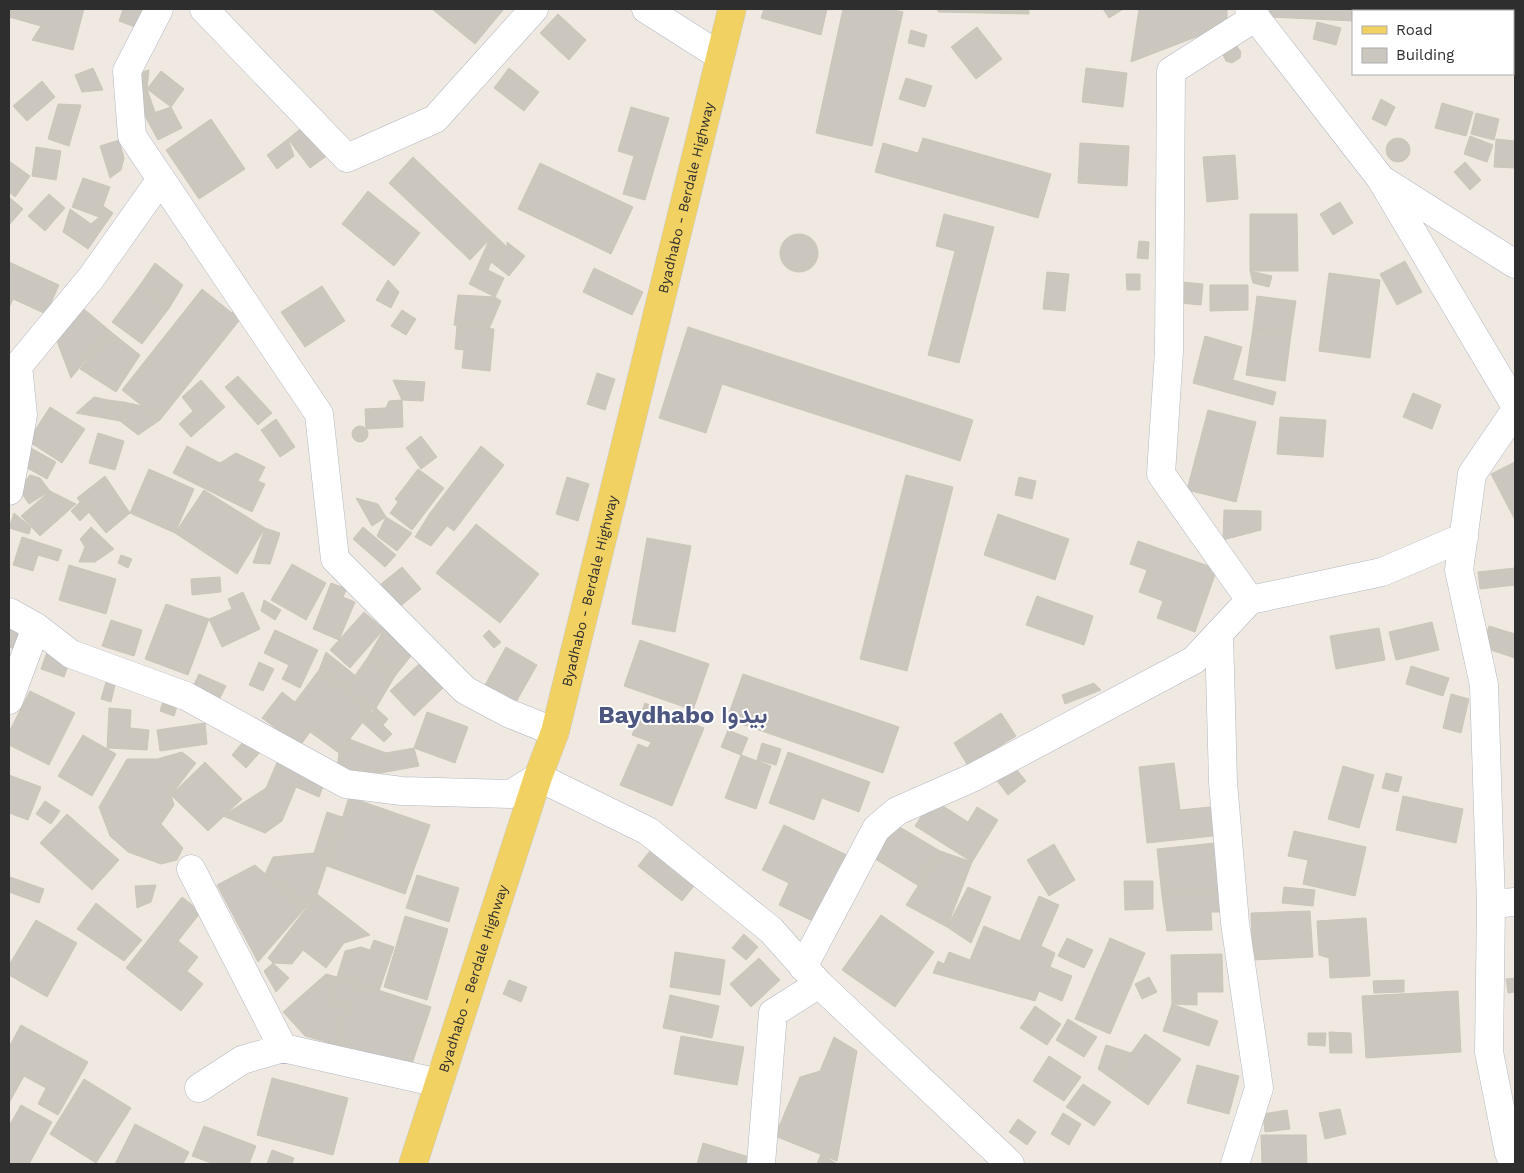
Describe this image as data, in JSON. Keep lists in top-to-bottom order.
{
  "streets": {
    "main road": ["Byadhabo - Berdale Highway"]
  },
  "districts": ["Baydhabo بيدوا"],
  "legend": ["Road", "Building"]
}
